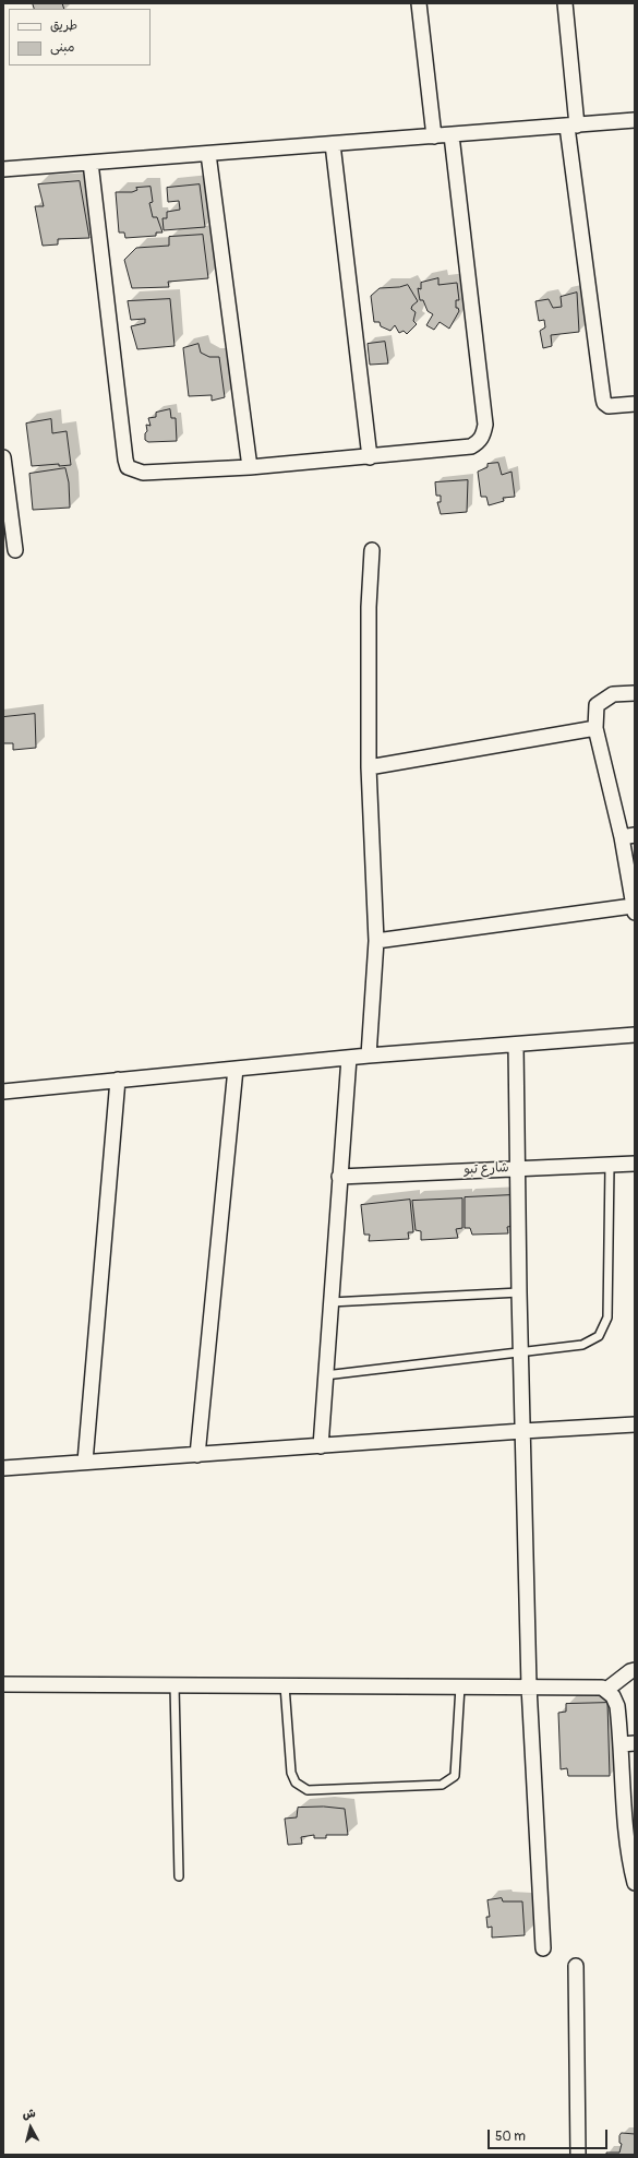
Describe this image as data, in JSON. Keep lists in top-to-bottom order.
{
  "streets": {
    "street": ["شارع تبو"]
  },
  "legend": ["طريق", "مبنى"],
  "scale_bar": "50 m",
  "north": "top"
}
